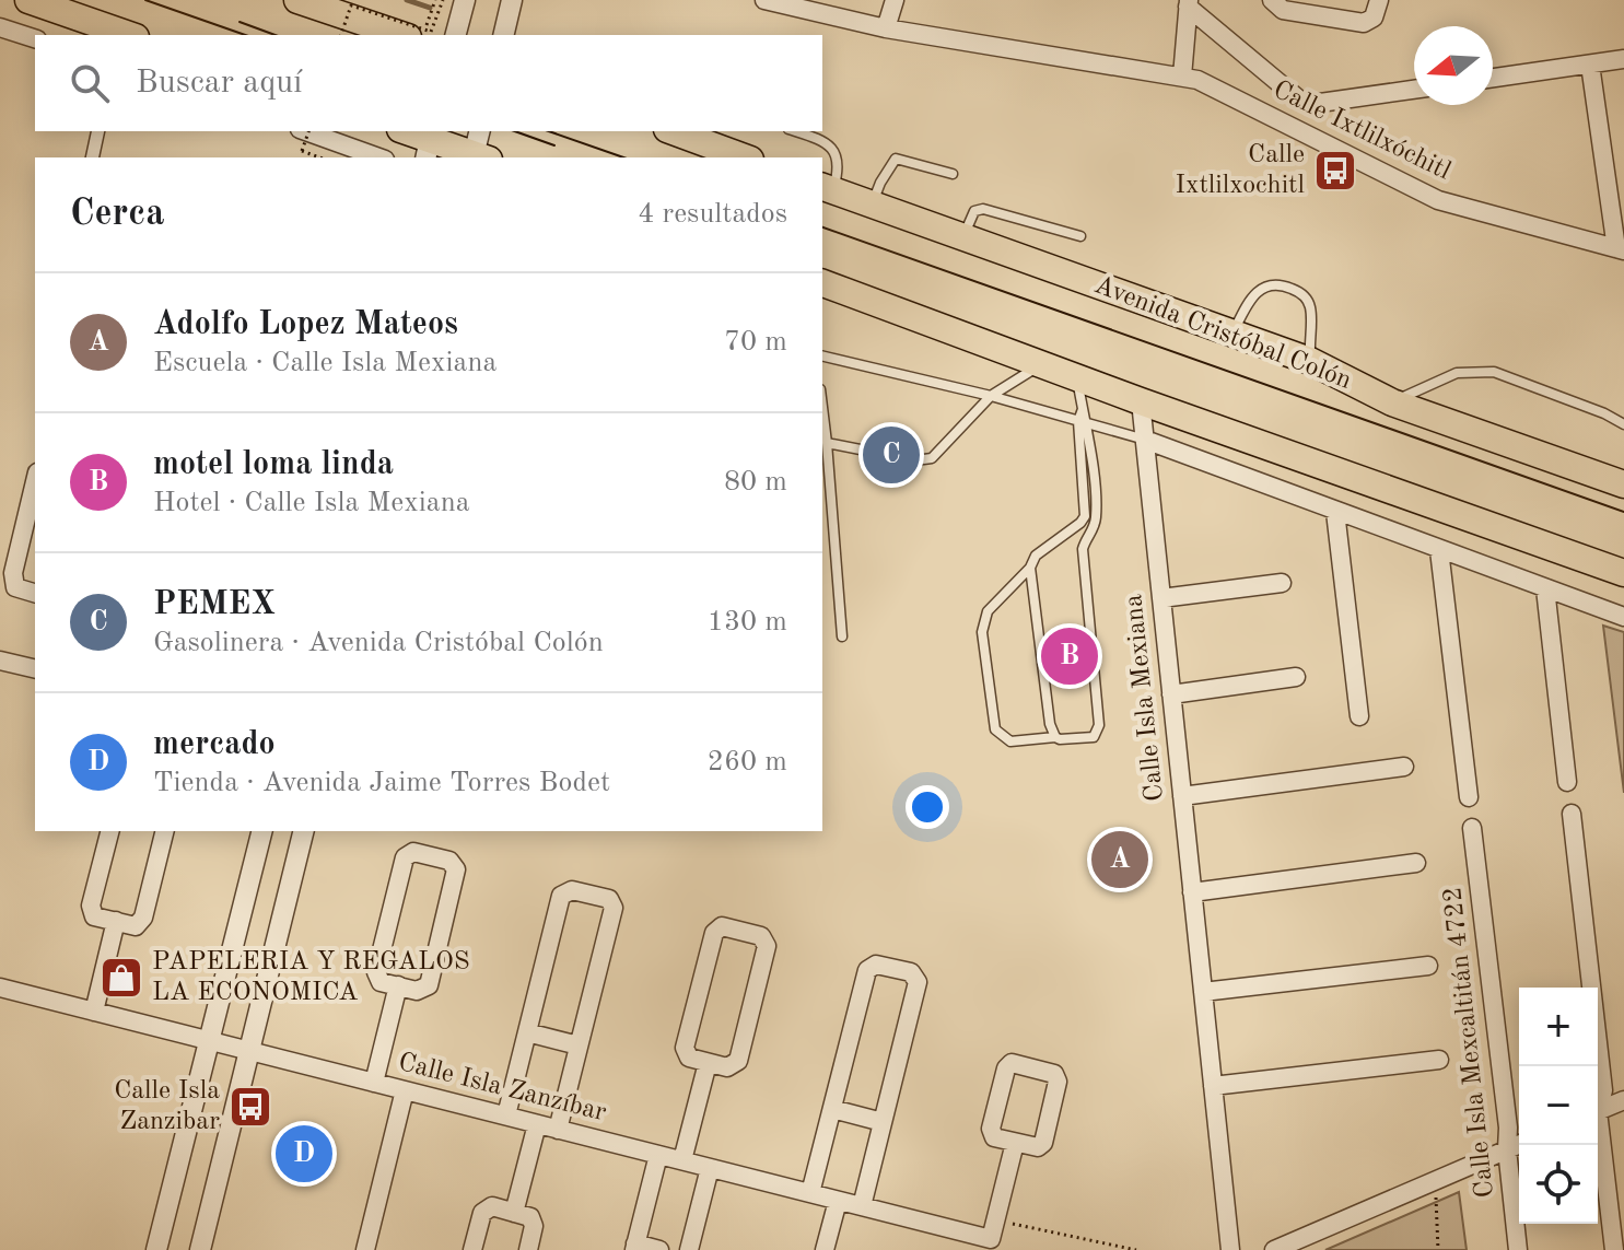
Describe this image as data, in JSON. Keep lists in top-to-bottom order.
{
  "streets": {
    "main road": ["Avenida Cristóbal Colón"],
    "street": [
      "Calle Ixtlilxóchitl",
      "Calle Isla Mexiana",
      "Calle Isla Mexcaltitán 4722",
      "Calle Isla Zanzíbar"
    ]
  },
  "places": {
    "bus stop": ["Calle Ixtlilxochitl", "Calle Isla Zanzibar"],
    "shop": ["PAPELERIA Y REGALOS LA ECONOMICA"]
  },
  "north": "left",
  "page": {
    "search": "Buscar aquí",
    "heading": ["Cerca", "4 resultados"],
    "list": [
      {
        "mark": "A",
        "name": "Adolfo Lopez Mateos",
        "note": "Escuela · Calle Isla Mexiana",
        "value": "70 m"
      },
      {
        "mark": "B",
        "name": "motel loma linda",
        "note": "Hotel · Calle Isla Mexiana",
        "value": "80 m"
      },
      {
        "mark": "C",
        "name": "PEMEX",
        "note": "Gasolinera · Avenida Cristóbal Colón",
        "value": "130 m"
      },
      {
        "mark": "D",
        "name": "mercado",
        "note": "Tienda · Avenida Jaime Torres Bodet",
        "value": "260 m"
      }
    ],
    "pins": [
      "C",
      "B",
      "A",
      "D"
    ],
    "map_buttons": ["+", "−"]
  }
}
